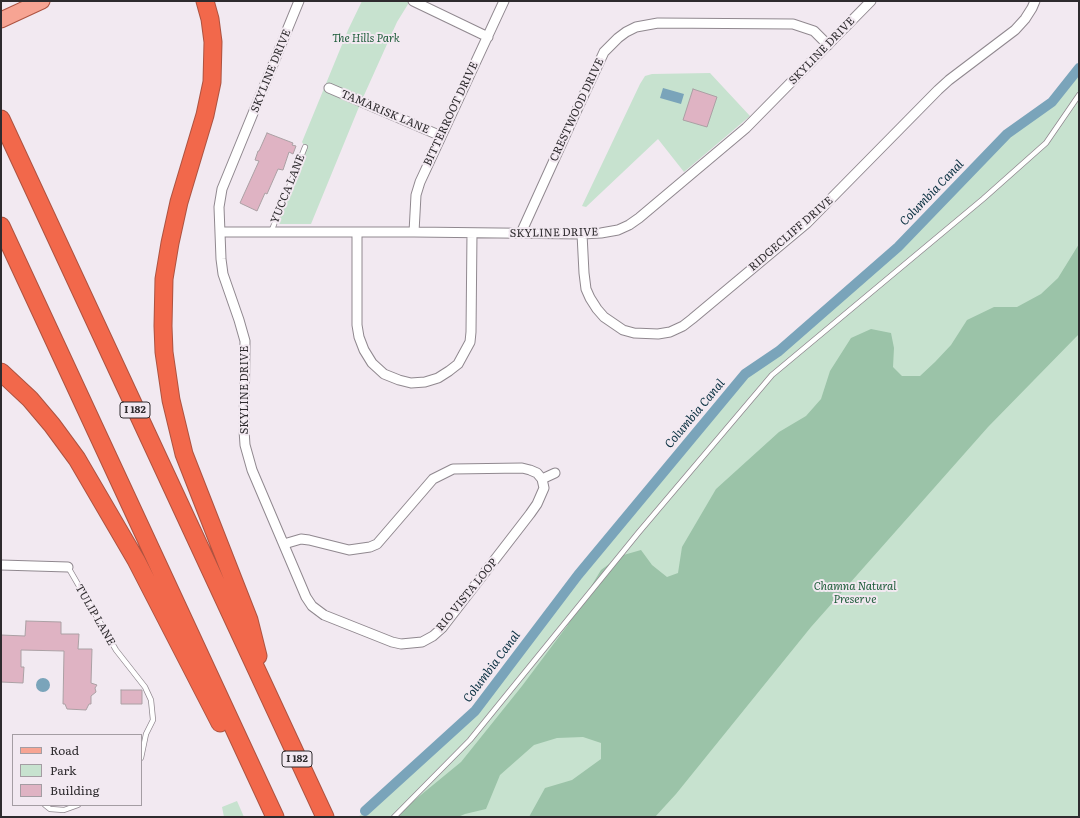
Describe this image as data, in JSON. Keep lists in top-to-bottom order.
{
  "streets": {
    "highway": ["I 182"],
    "street": [
      "SKYLINE DRIVE",
      "CRESTWOOD DRIVE",
      "TAMARISK LANE",
      "BITTERROOT DRIVE",
      "RIDGECLIFF DRIVE",
      "RIO VISTA LOOP",
      "TULIP LANE"
    ],
    "lane": ["YUCCA LANE"]
  },
  "crossings": [
    ["SKYLINE DRIVE", "CRESTWOOD DRIVE"],
    ["SKYLINE DRIVE", "BITTERROOT DRIVE"],
    ["SKYLINE DRIVE", "YUCCA LANE"],
    ["SKYLINE DRIVE", "RIDGECLIFF DRIVE"],
    ["SKYLINE DRIVE", "RIO VISTA LOOP"],
    ["TAMARISK LANE", "BITTERROOT DRIVE"]
  ],
  "water": ["Columbia Canal"],
  "parks": ["The Hills Park", "Chamna Natural Preserve"],
  "legend": ["Road", "Park", "Building"]
}
